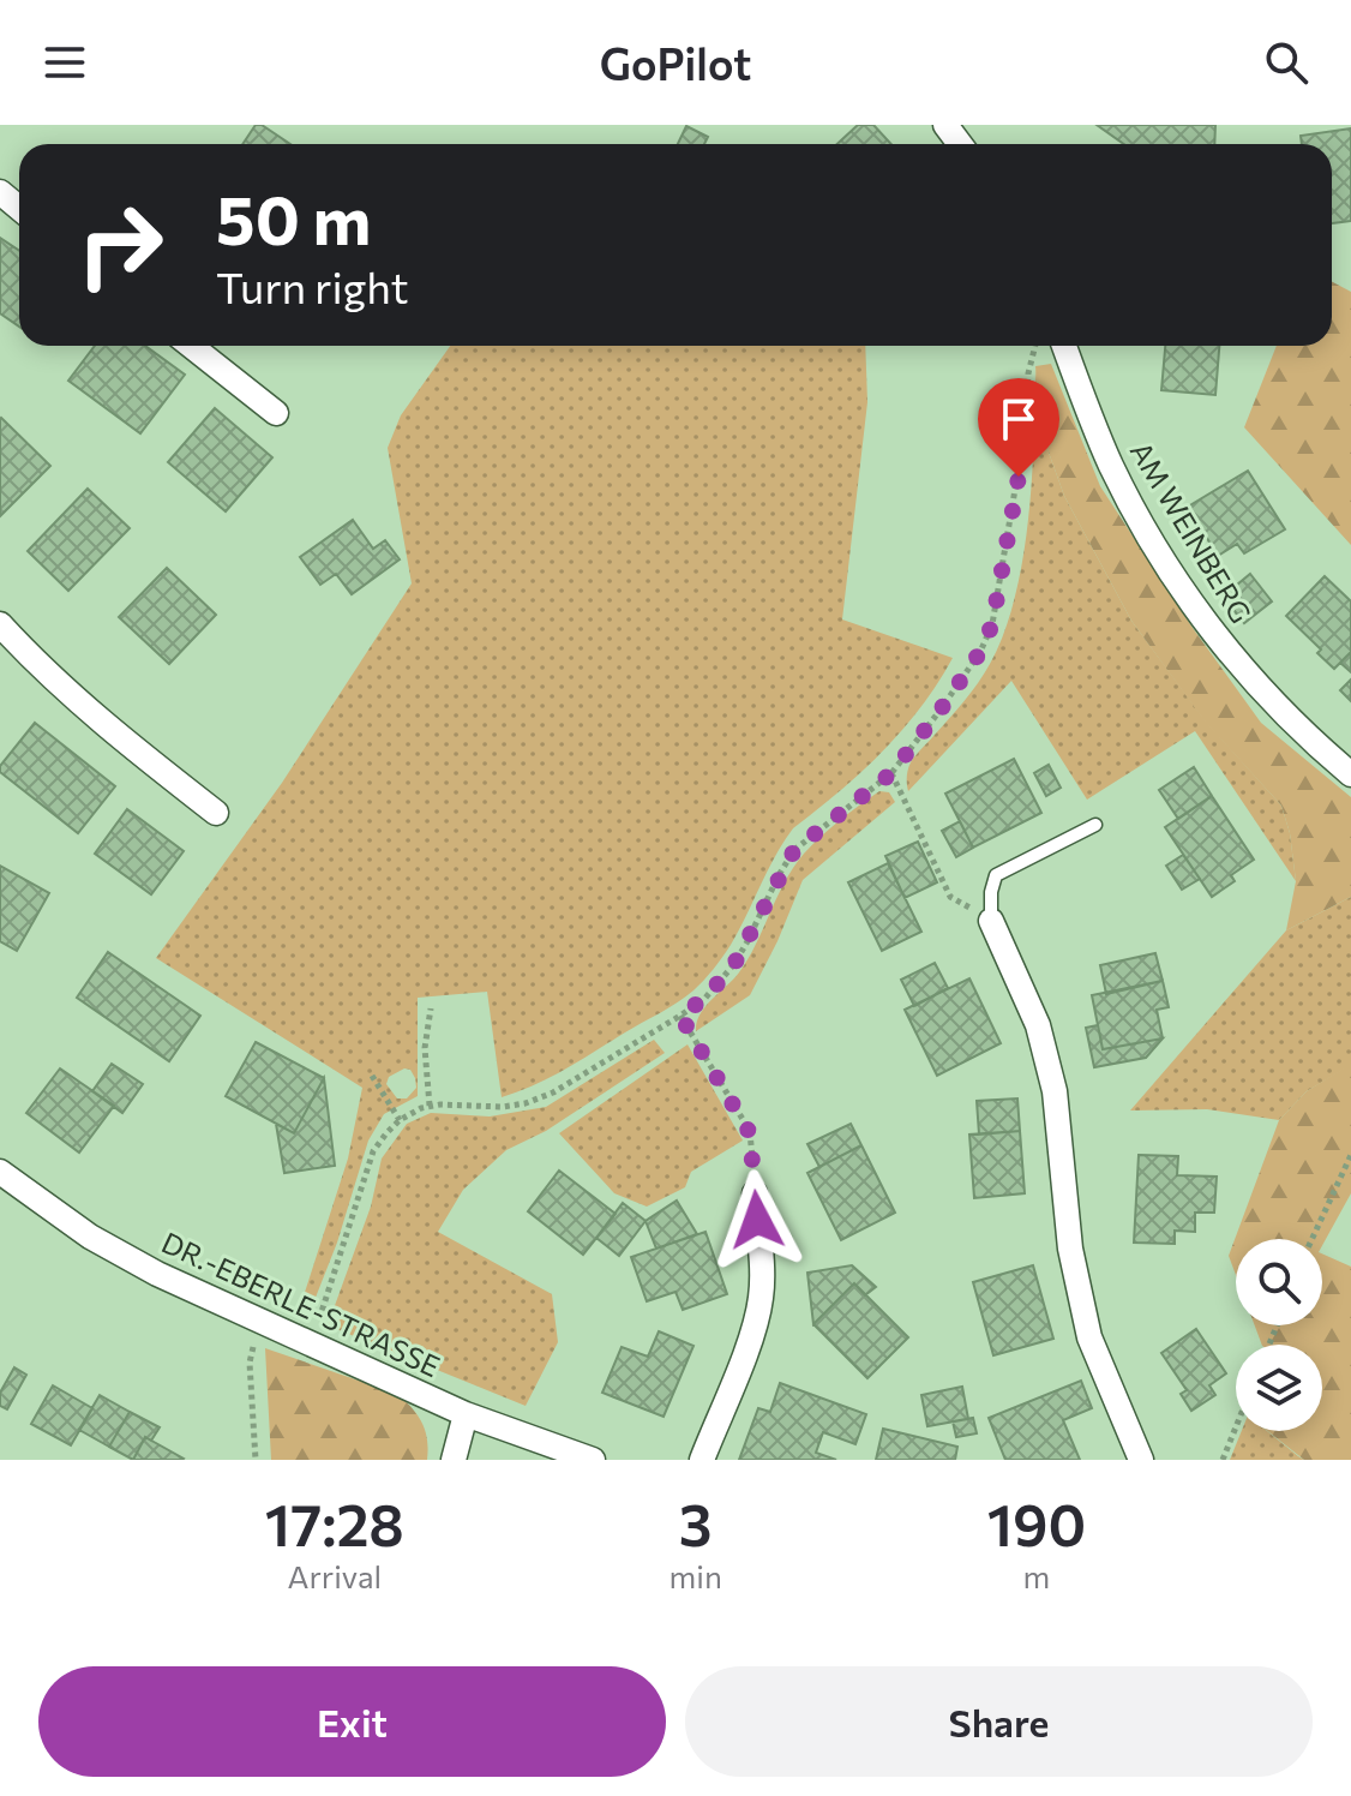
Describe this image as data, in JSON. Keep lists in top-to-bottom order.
{
  "streets": {
    "street": ["AM WEINBERG", "DR.-EBERLE-STRASSE"]
  },
  "page": {
    "header": "GoPilot",
    "turn": ["50 m", "Turn right"],
    "eta": [
      "17:28",
      "Arrival",
      "3",
      "min",
      "190",
      "m"
    ],
    "buttons": ["Exit", "Share"]
  }
}
